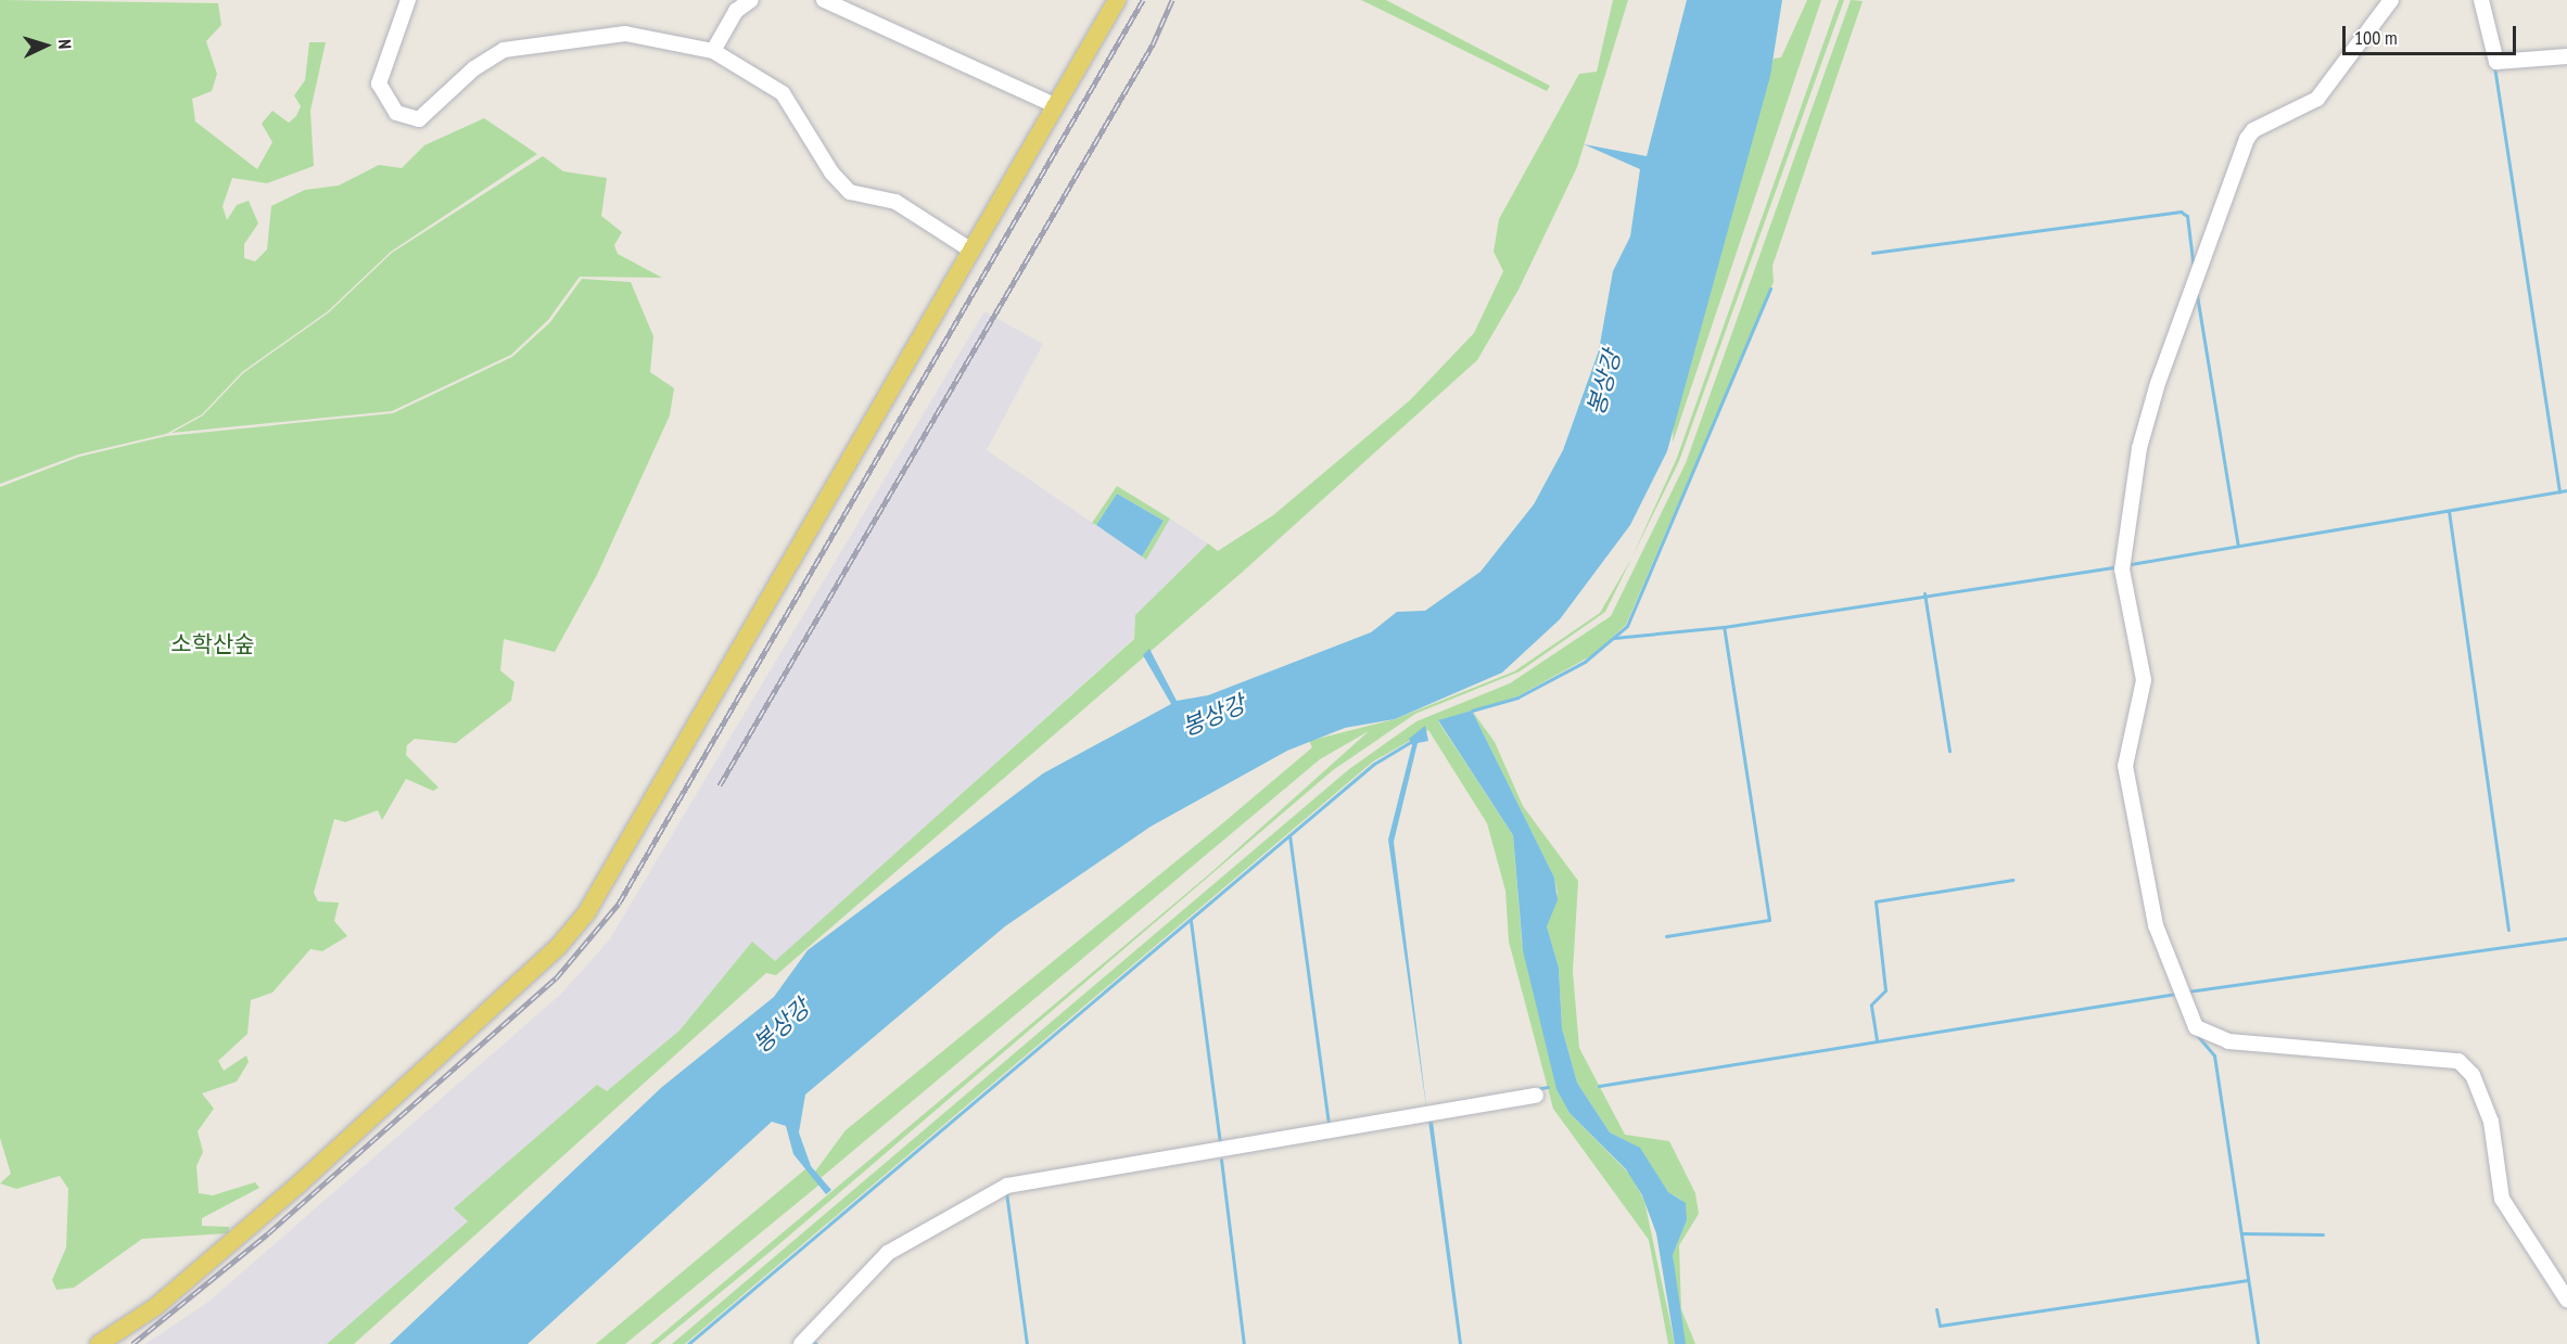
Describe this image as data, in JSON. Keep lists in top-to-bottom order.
{
  "water": ["봉상강"],
  "parks": ["소학산숲"],
  "scale_bar": "100 m",
  "north": "right"
}
